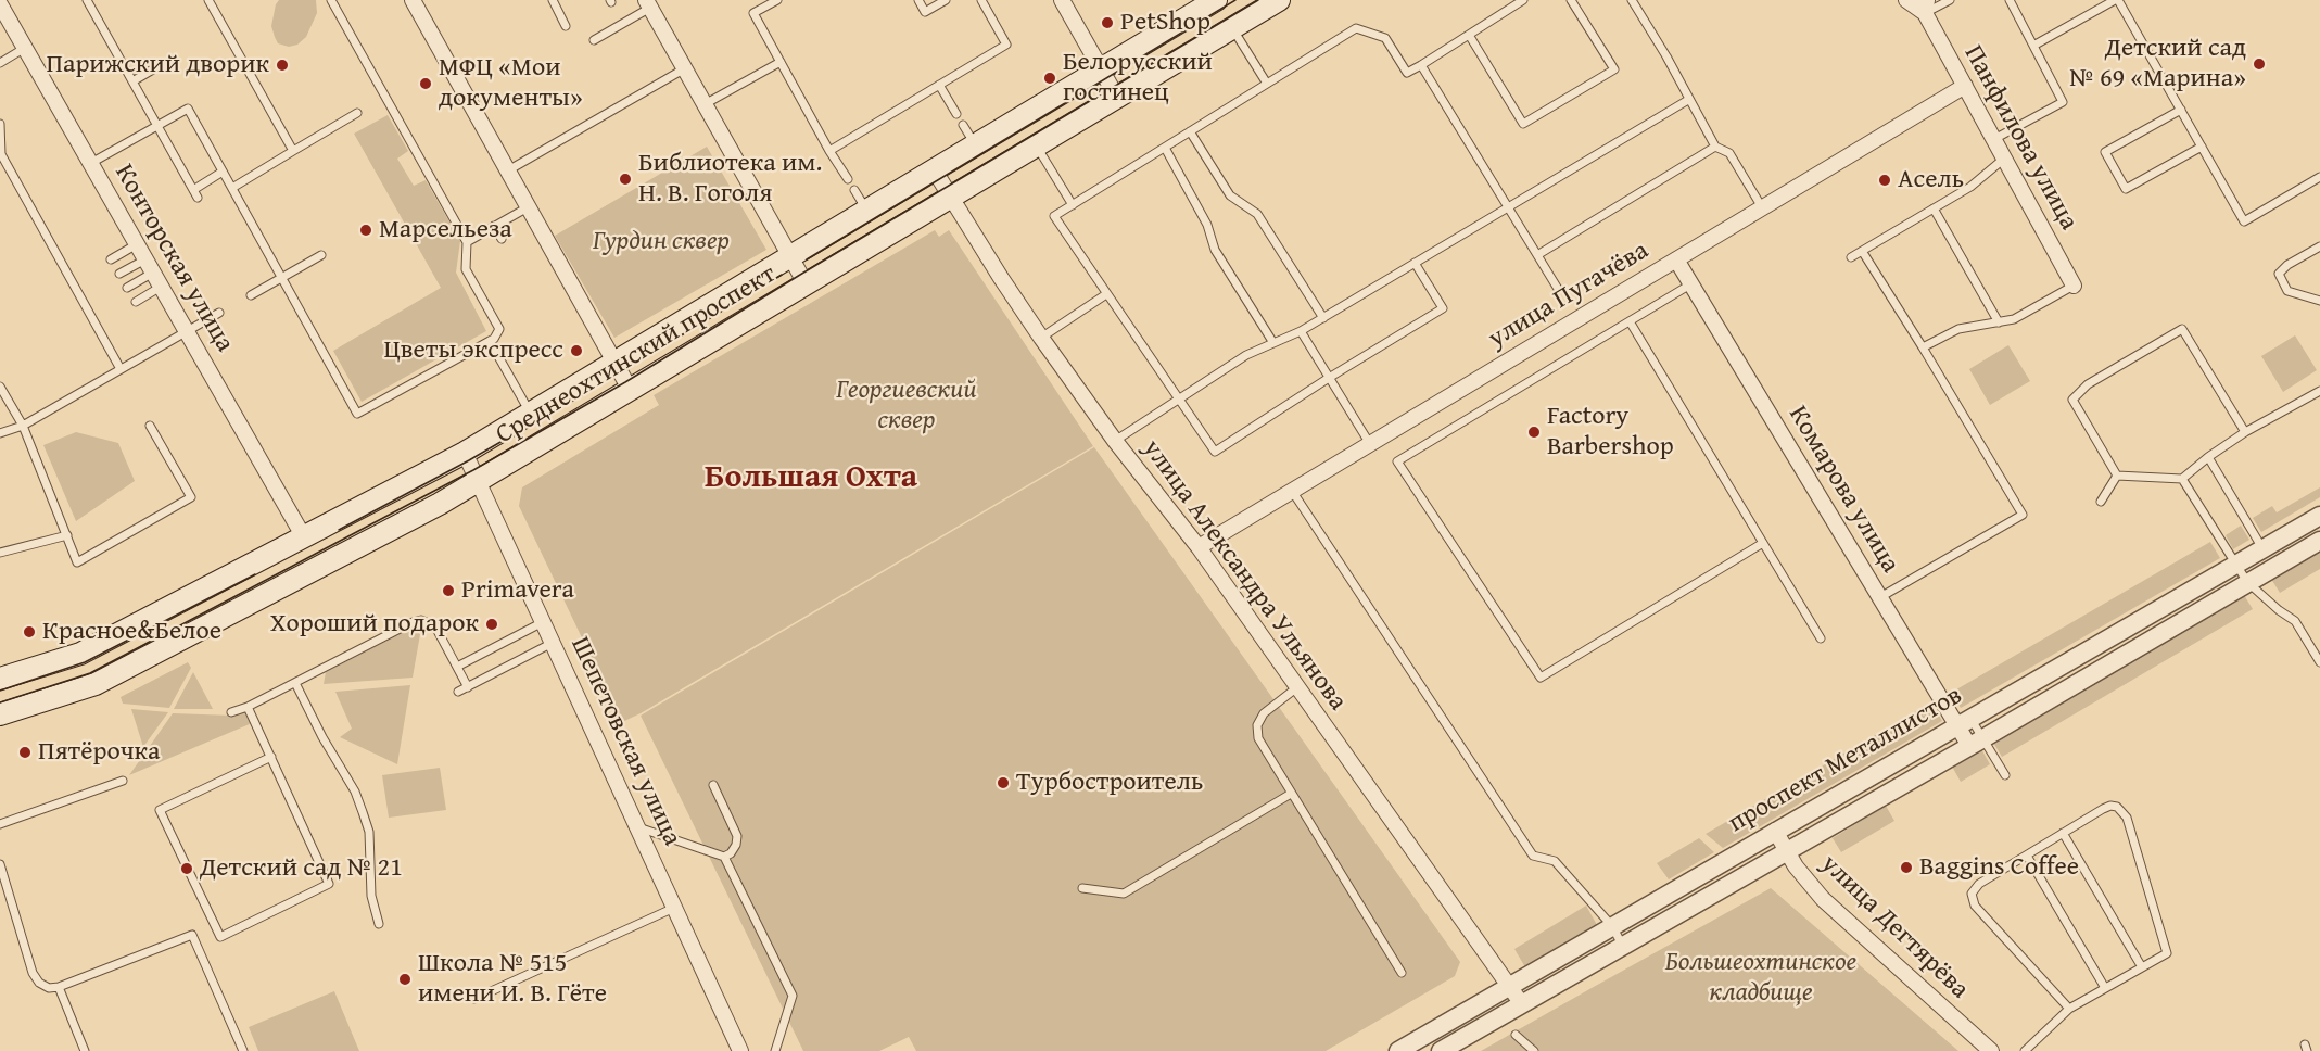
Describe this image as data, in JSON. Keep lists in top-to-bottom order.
{
  "streets": {
    "main road": ["Среднеохтинский проспект"],
    "street": [
      "Панфилова улица",
      "Конторская улица",
      "улица Пугачёва",
      "Комарова улица",
      "улица Александра Ульянова",
      "Шепетовская улица",
      "проспект Металлистов",
      "улица Дегтярёва"
    ]
  },
  "crossings": [
    ["Панфилова улица", "улица Пугачёва"],
    ["Конторская улица", "Среднеохтинский проспект"],
    ["улица Пугачёва", "Комарова улица"],
    ["улица Пугачёва", "улица Александра Ульянова"],
    ["Среднеохтинский проспект", "улица Александра Ульянова"],
    ["Среднеохтинский проспект", "Шепетовская улица"],
    ["Комарова улица", "проспект Металлистов"],
    ["улица Александра Ульянова", "проспект Металлистов"],
    ["проспект Металлистов", "улица Дегтярёва"]
  ],
  "districts": ["Большая Охта"],
  "parks": ["Гурдин сквер", "Георгиевский сквер", "Большеохтинское кладбище"],
  "places": [
    "PetShop",
    "Детский сад № 69 «Марина»",
    "Парижский дворик",
    "Белорусский гостинец",
    "МФЦ «Мои документы»",
    "Библиотека им. Н. В. Гоголя",
    "Асель",
    "Марсельеза",
    "Цветы экспресс",
    "Factory Barbershop",
    "Primavera",
    "Хороший подарок",
    "Красное&Белое",
    "Пятёрочка",
    "Турбостроитель",
    "Baggins Coffee",
    "Детский сад № 21",
    "Школа № 515 имени И. В. Гёте"
  ]
}
